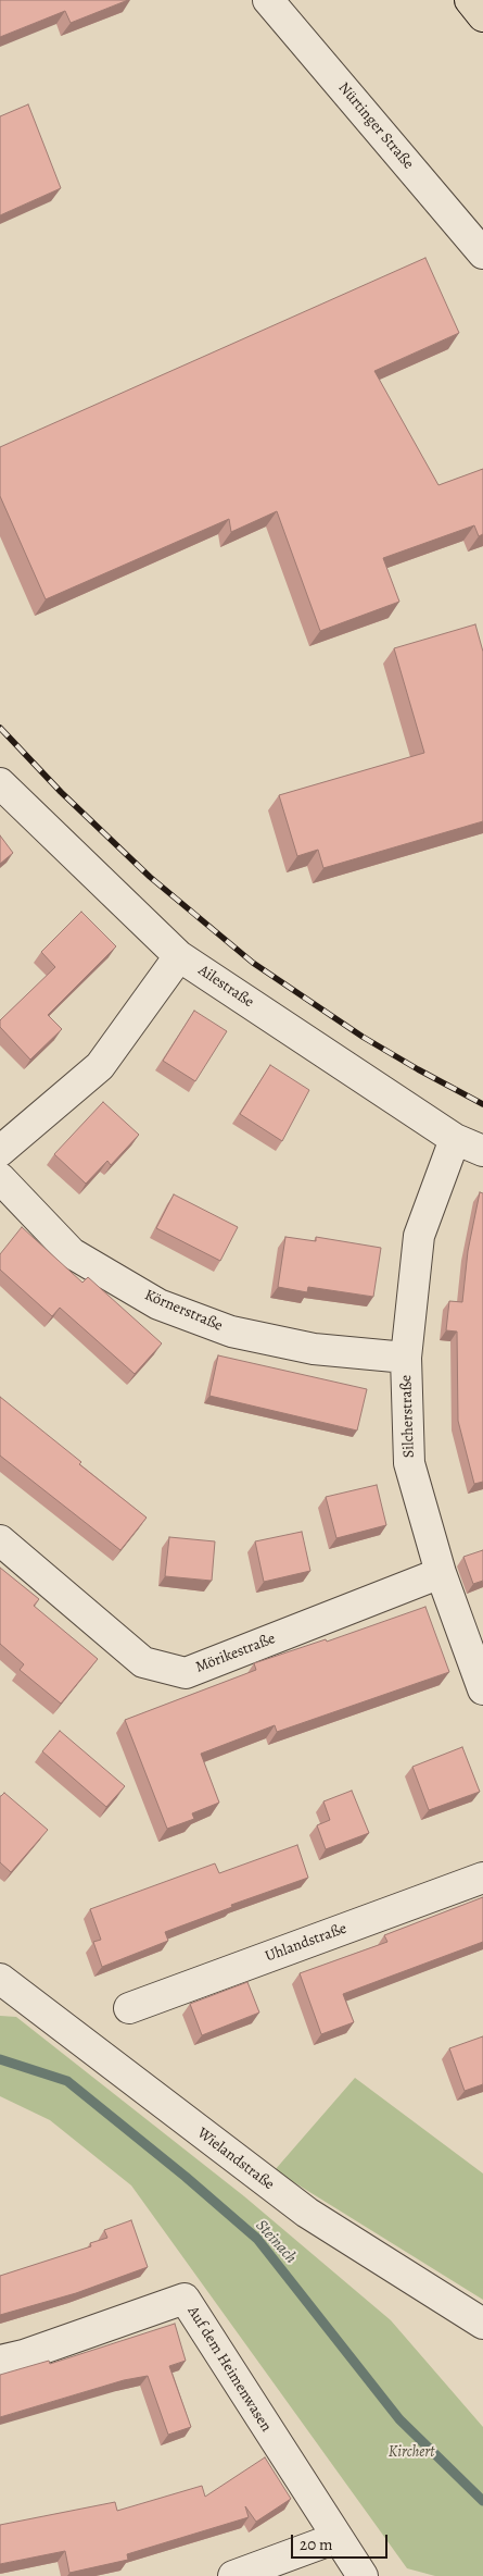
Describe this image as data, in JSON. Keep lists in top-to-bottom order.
{
  "streets": {
    "street": [
      "Nürtinger Straße",
      "Ailestraße",
      "Körnerstraße",
      "Silcherstraße",
      "Mörikestraße",
      "Uhlandstraße",
      "Wielandstraße",
      "Auf dem Heimenwasen"
    ]
  },
  "crossings": [
    ["Ailestraße", "Silcherstraße"],
    ["Körnerstraße", "Silcherstraße"],
    ["Silcherstraße", "Mörikestraße"]
  ],
  "water": ["Steinach"],
  "parks": ["Kirchert"],
  "scale_bar": "20 m"
}
